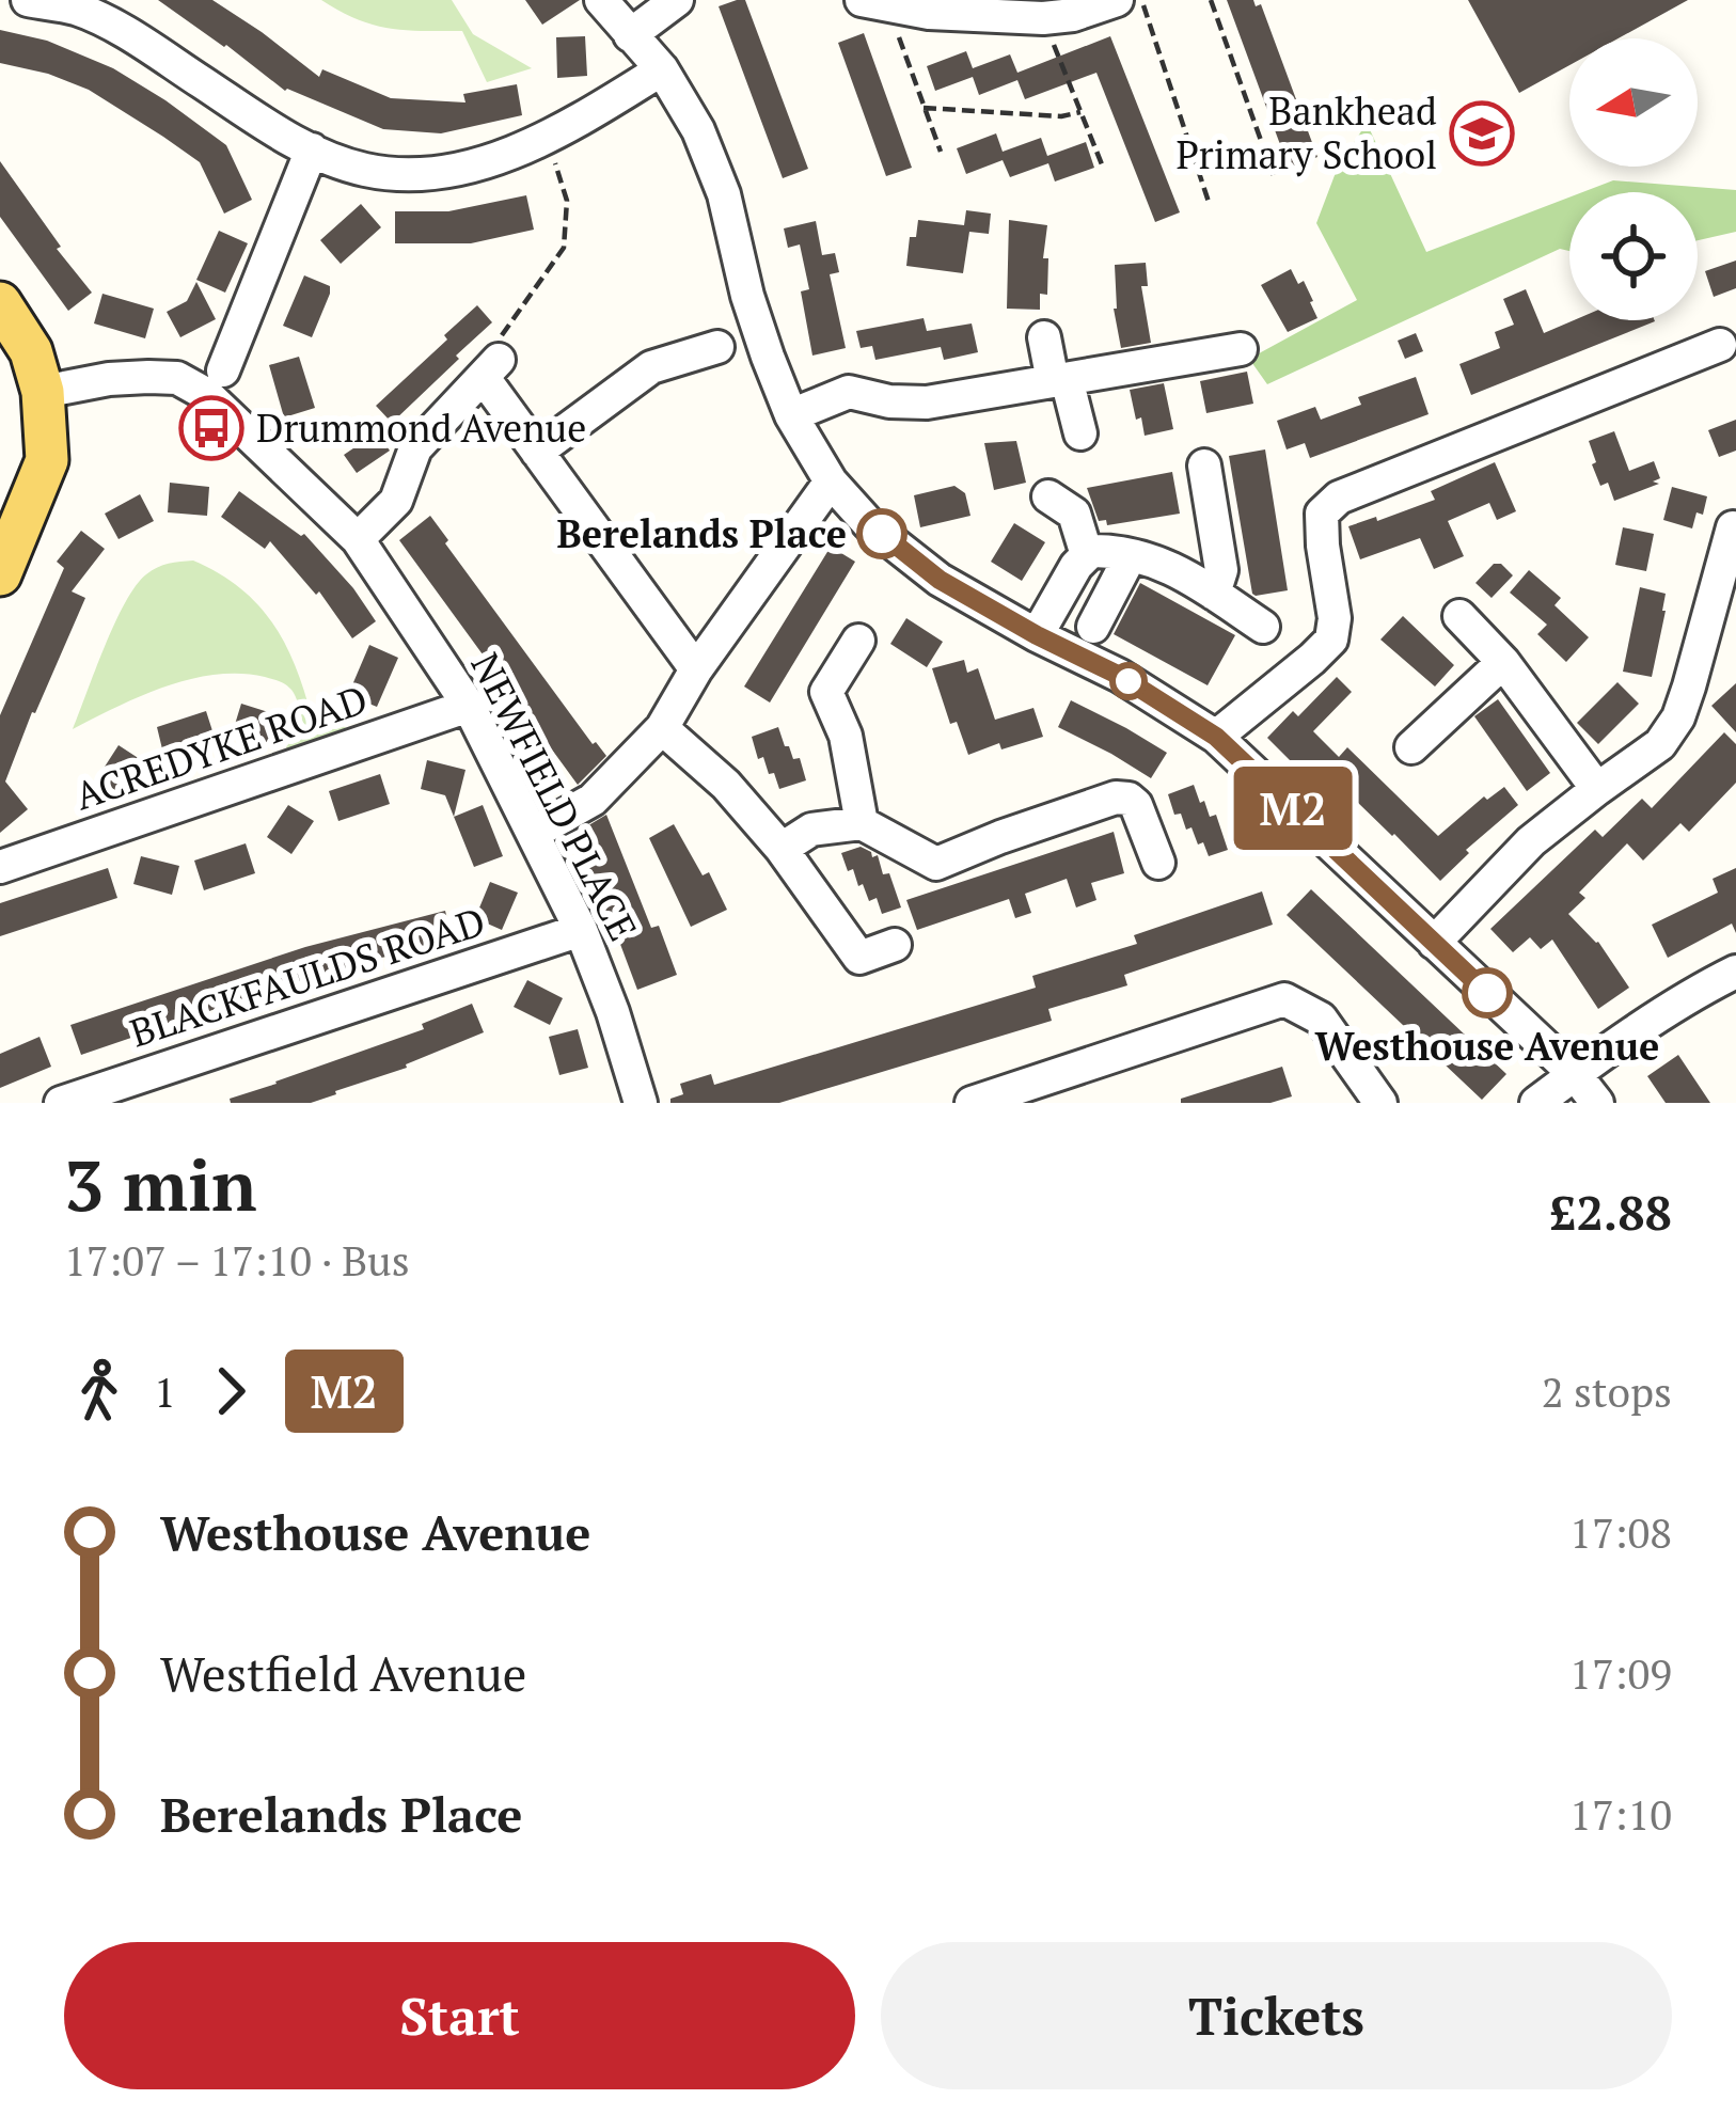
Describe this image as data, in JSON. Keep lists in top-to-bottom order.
{
  "streets": {
    "street": ["ACREDYKE ROAD", "NEWFIELD PLACE", "BLACKFAULDS ROAD"]
  },
  "crossings": [
    ["ACREDYKE ROAD", "NEWFIELD PLACE"],
    ["NEWFIELD PLACE", "BLACKFAULDS ROAD"]
  ],
  "places": {
    "school or university": ["Bankhead Primary School"],
    "bus stop": ["Drummond Avenue"],
    "other": ["Berelands Place", "Westhouse Avenue"]
  },
  "lines": ["bus line M2"],
  "north": "left",
  "page": {
    "on_map": "M2",
    "heading": ["3 min", "17:07 – 17:10 · Bus", "£2.88"],
    "legs": ["1", "M2", "2 stops"],
    "list": [
      {
        "name": "Westhouse Avenue",
        "value": "17:08"
      },
      {
        "name": "Westfield Avenue",
        "value": "17:09"
      },
      {
        "name": "Berelands Place",
        "value": "17:10"
      }
    ],
    "buttons": ["Start", "Tickets"]
  }
}
